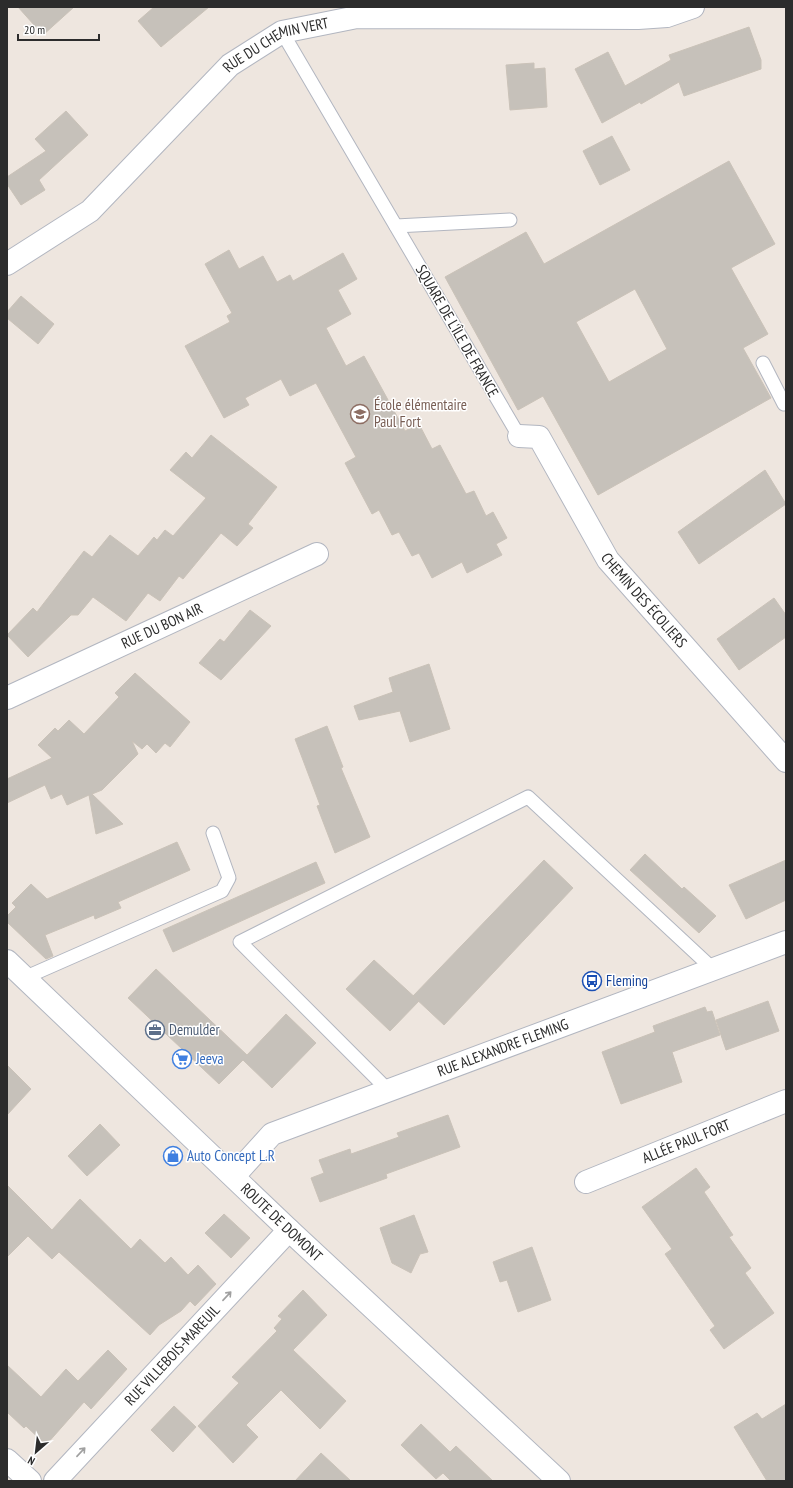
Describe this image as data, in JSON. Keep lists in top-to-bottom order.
{
  "streets": {
    "street": [
      "RUE DU CHEMIN VERT",
      "CHEMIN DES ÉCOLIERS",
      "RUE DU BON AIR",
      "RUE ALEXANDRE FLEMING",
      "ALLÉE PAUL FORT",
      "ROUTE DE DOMONT",
      "RUE VILLEBOIS-MAREUIL"
    ],
    "lane": ["SQUARE DE L'ÎLE DE FRANCE"]
  },
  "crossings": [
    ["RUE DU CHEMIN VERT", "SQUARE DE L'ÎLE DE FRANCE"],
    ["SQUARE DE L'ÎLE DE FRANCE", "CHEMIN DES ÉCOLIERS"],
    ["RUE ALEXANDRE FLEMING", "ROUTE DE DOMONT"],
    ["ROUTE DE DOMONT", "RUE VILLEBOIS-MAREUIL"]
  ],
  "one_way": ["RUE VILLEBOIS-MAREUIL"],
  "places": {
    "school or university": ["École élémentaire Paul Fort"],
    "bus stop": ["Fleming"],
    "office": ["Demulder"],
    "supermarket": ["Jeeva"],
    "shop": ["Auto Concept L.R"]
  },
  "scale_bar": "20 m",
  "north": "bottom left"
}
